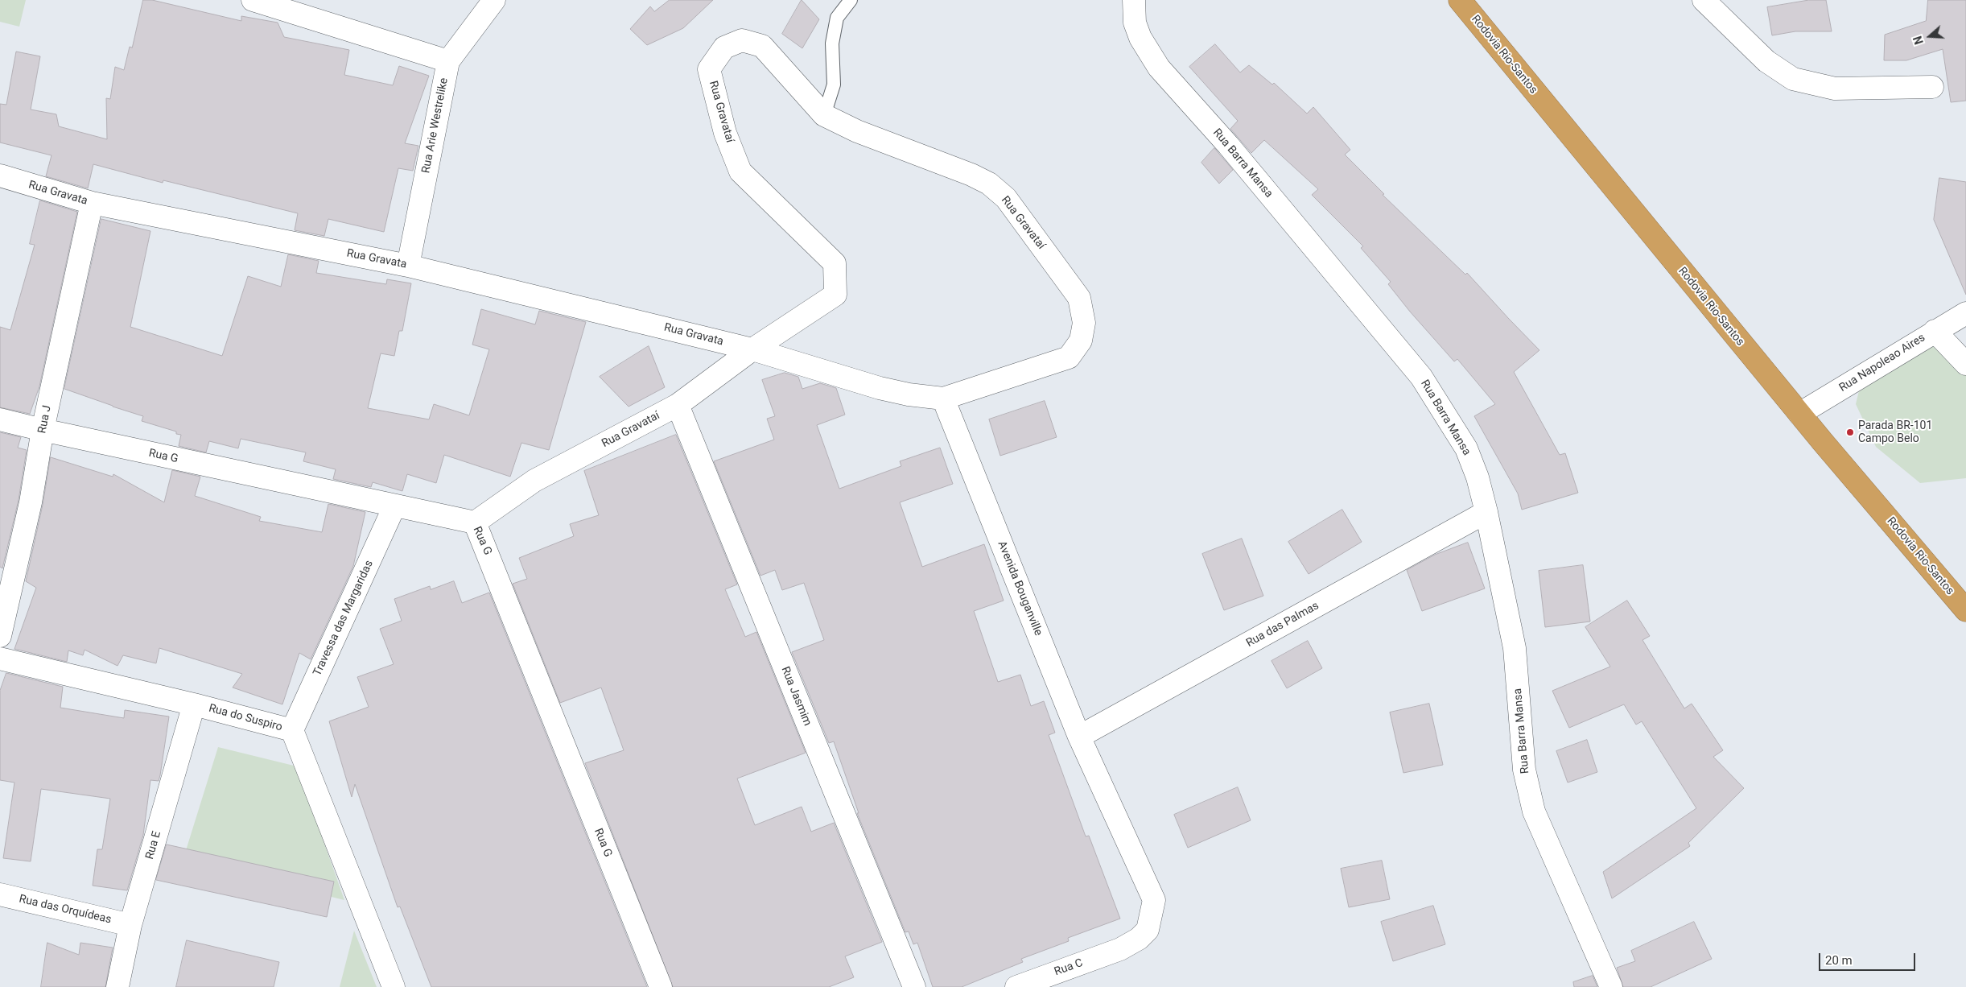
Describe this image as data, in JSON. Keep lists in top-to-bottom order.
{
  "streets": {
    "highway": ["Rodovia Rio-Santos"],
    "street": [
      "Rua Gravataí",
      "Rua Arie Westrelike",
      "Rua Barra Mansa",
      "Rua Gravata",
      "Rua Napoleao Aires",
      "Rua J",
      "Rua G",
      "Avenida Bouganville",
      "Travessa das Margaridas",
      "Rua das Palmas",
      "Rua Jasmim",
      "Rua do Suspiro",
      "Rua E",
      "Rua das Orquídeas",
      "Rua C"
    ]
  },
  "crossings": [
    ["Rodovia Rio-Santos", "Rua Napoleao Aires"],
    ["Rua Gravataí", "Rua Gravata"],
    ["Rua Gravataí", "Rua G"],
    ["Rua Gravataí", "Avenida Bouganville"],
    ["Rua Gravataí", "Rua Jasmim"],
    ["Rua Arie Westrelike", "Rua Gravata"],
    ["Rua Barra Mansa", "Rua das Palmas"],
    ["Rua Gravata", "Rua J"],
    ["Rua J", "Rua G"],
    ["Rua G", "Travessa das Margaridas"],
    ["Avenida Bouganville", "Rua das Palmas"],
    ["Avenida Bouganville", "Rua C"],
    ["Travessa das Margaridas", "Rua do Suspiro"],
    ["Rua do Suspiro", "Rua E"],
    ["Rua E", "Rua das Orquídeas"]
  ],
  "places": ["Parada BR-101 Campo Belo"],
  "scale_bar": "20 m",
  "north": "left"
}
